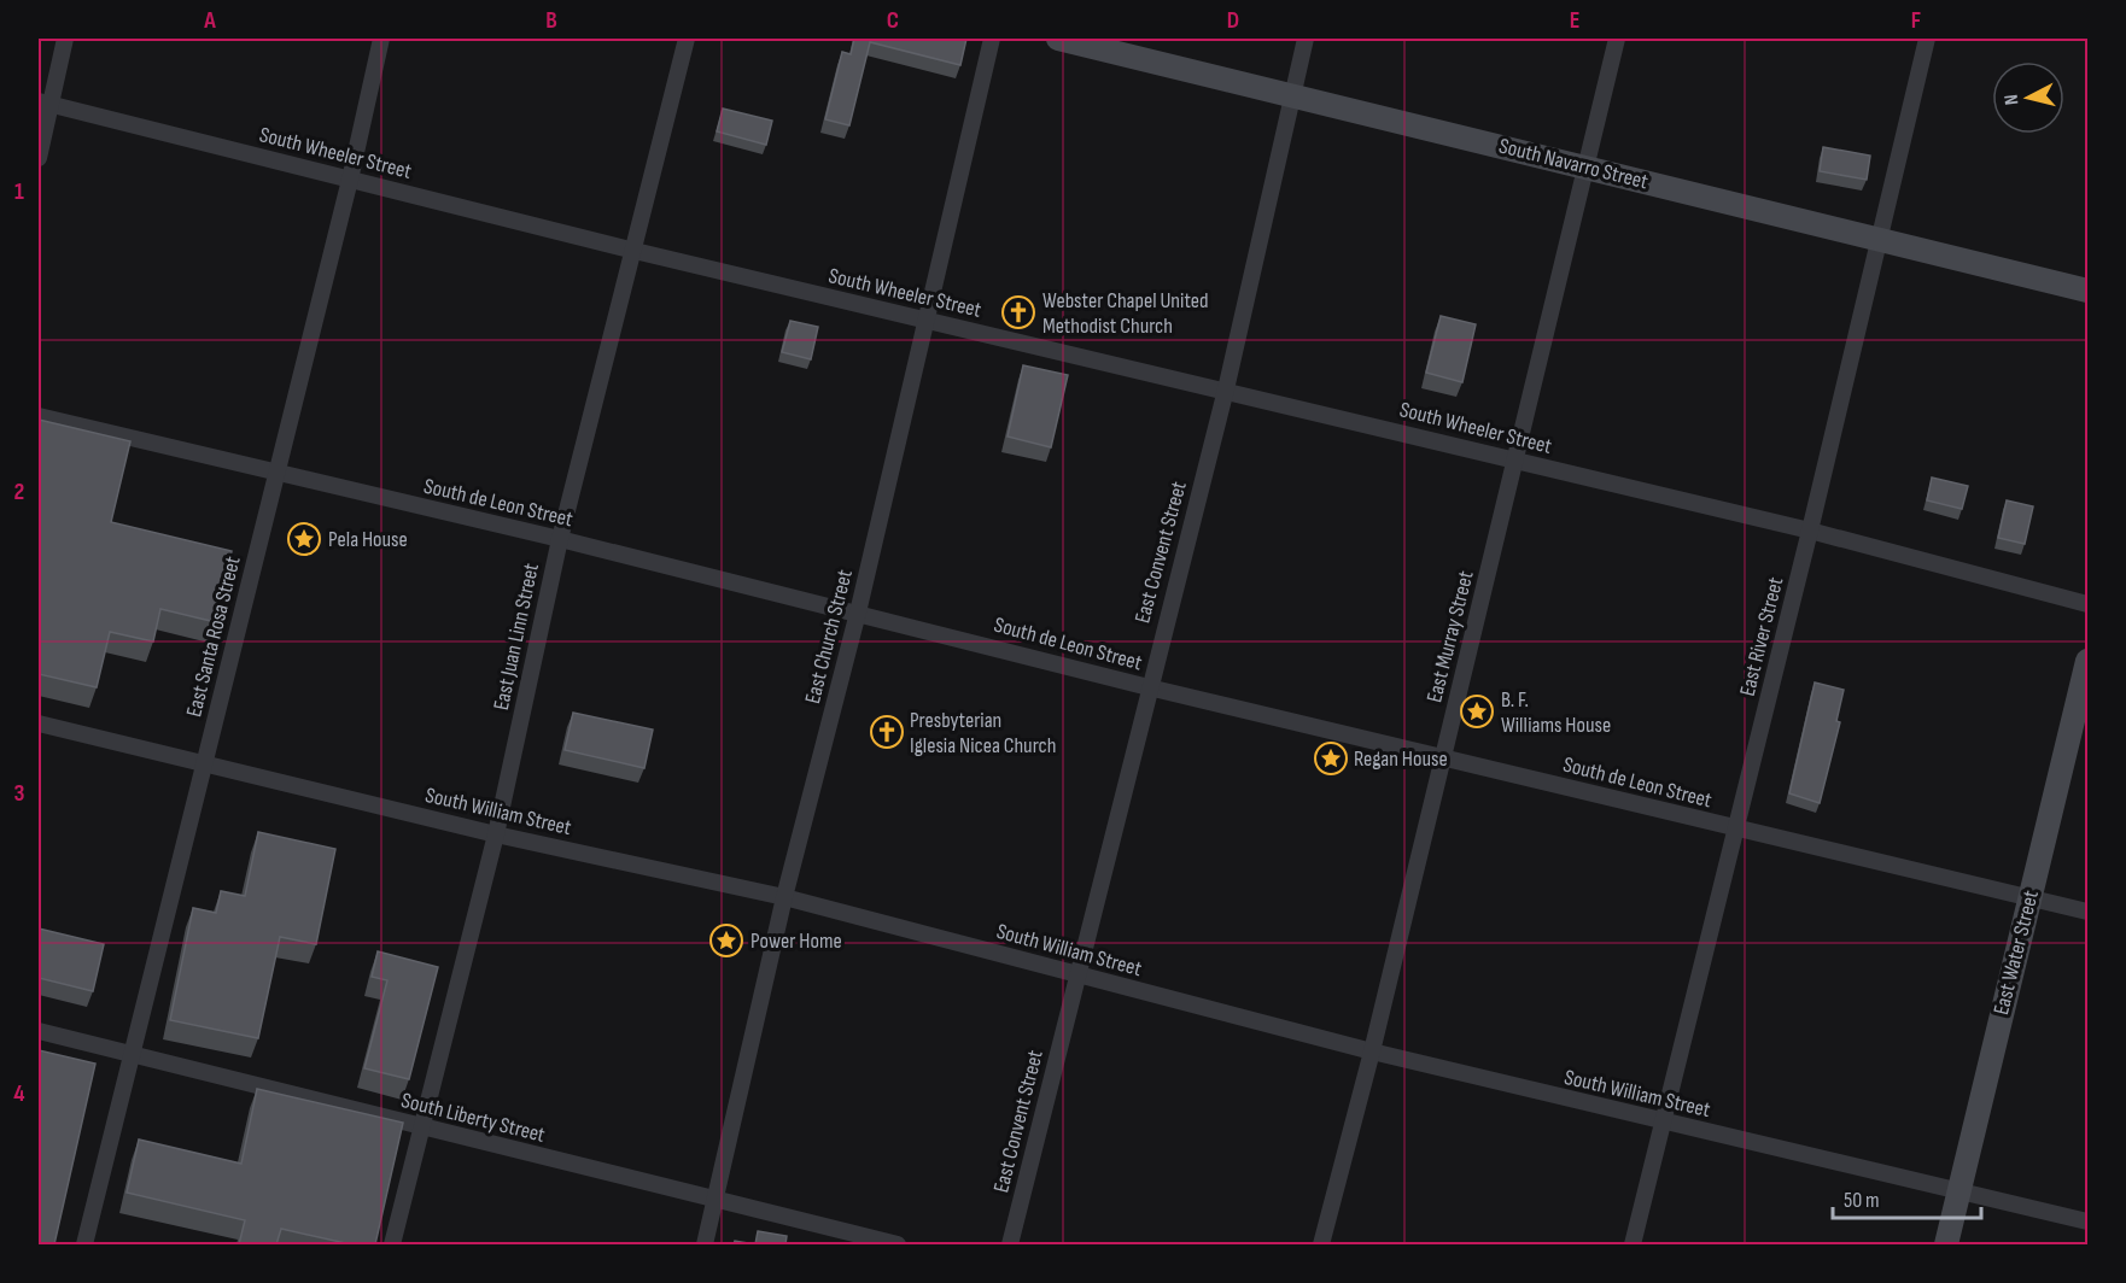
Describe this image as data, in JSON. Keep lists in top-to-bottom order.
{
  "streets": {
    "street": [
      "South Wheeler Street",
      "South Navarro Street",
      "South de Leon Street",
      "East Convent Street",
      "East Santa Rosa Street",
      "East Juan Linn Street",
      "East Church Street",
      "East Murray Street",
      "East River Street",
      "South William Street",
      "East Water Street",
      "South Liberty Street"
    ]
  },
  "crossings": [
    ["South Wheeler Street", "East Convent Street"],
    ["South Wheeler Street", "East Santa Rosa Street"],
    ["South Wheeler Street", "East Juan Linn Street"],
    ["South Wheeler Street", "East Church Street"],
    ["South Wheeler Street", "East Murray Street"],
    ["South Wheeler Street", "East River Street"],
    ["South Navarro Street", "East Convent Street"],
    ["South Navarro Street", "East Murray Street"],
    ["South Navarro Street", "East River Street"],
    ["South de Leon Street", "East Convent Street"],
    ["South de Leon Street", "East Santa Rosa Street"],
    ["South de Leon Street", "East Juan Linn Street"],
    ["South de Leon Street", "East Church Street"],
    ["South de Leon Street", "East Murray Street"],
    ["South de Leon Street", "East River Street"],
    ["South de Leon Street", "East Water Street"],
    ["East Convent Street", "South William Street"],
    ["East Santa Rosa Street", "South William Street"],
    ["East Santa Rosa Street", "South Liberty Street"],
    ["East Juan Linn Street", "South William Street"],
    ["East Juan Linn Street", "South Liberty Street"],
    ["East Church Street", "South William Street"],
    ["East Church Street", "South Liberty Street"],
    ["East Murray Street", "South William Street"],
    ["East River Street", "South William Street"],
    ["South William Street", "East Water Street"]
  ],
  "places": {
    "church": ["Webster Chapel United Methodist Church", "Presbyterian Iglesia Nicea Church"],
    "place": [
      "Pela House",
      "B. F. Williams House",
      "Regan House",
      "Power Home"
    ]
  },
  "scale_bar": "50 m",
  "north": "left",
  "grid": {
    "columns": [
      "A",
      "B",
      "C",
      "D",
      "E",
      "F"
    ],
    "rows": [
      "1",
      "2",
      "3",
      "4"
    ]
  }
}
